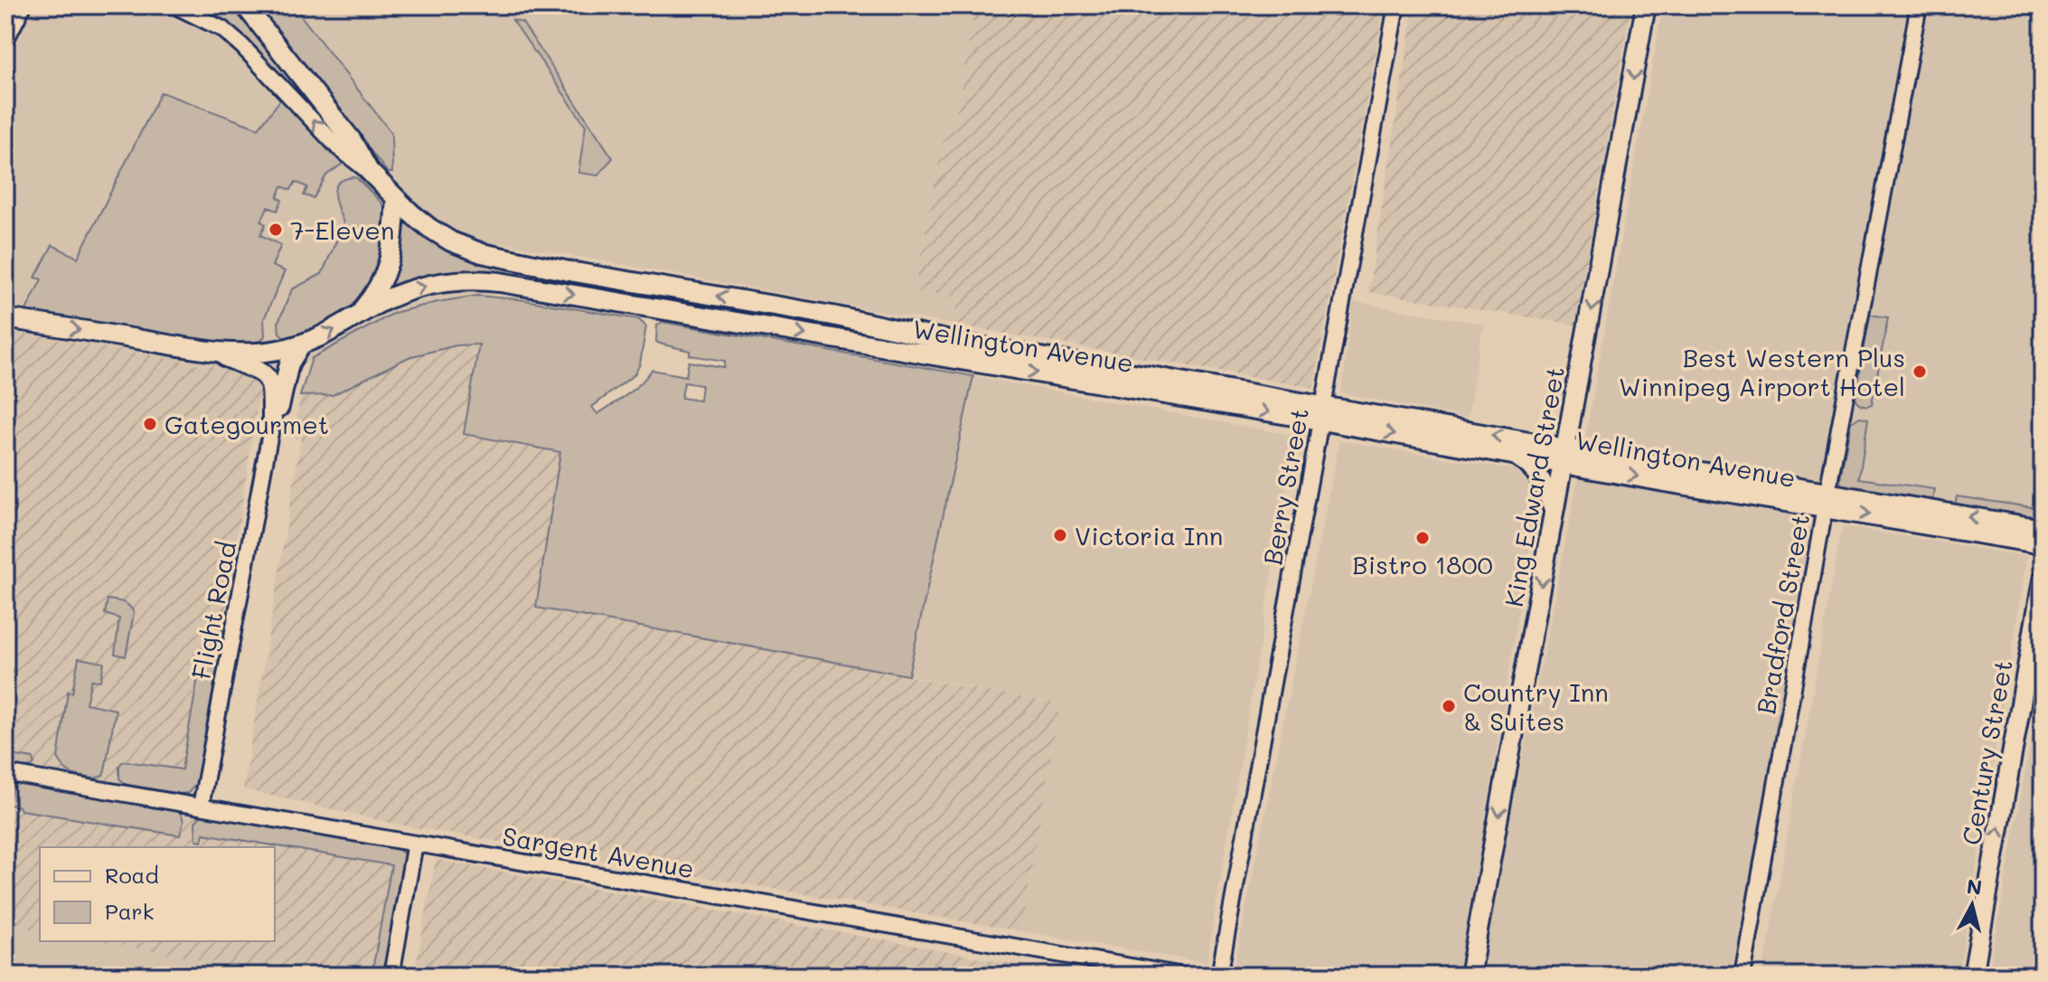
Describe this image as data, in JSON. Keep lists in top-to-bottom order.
{
  "streets": {
    "main road": ["Wellington Avenue", "King Edward Street", "Century Street"],
    "street": [
      "Berry Street",
      "Flight Road",
      "Bradford Street",
      "Sargent Avenue"
    ]
  },
  "crossings": [
    ["Wellington Avenue", "Berry Street"],
    ["Wellington Avenue", "King Edward Street"],
    ["Wellington Avenue", "Bradford Street"],
    ["Flight Road", "Sargent Avenue"]
  ],
  "one_way": ["King Edward Street", "Century Street"],
  "places": [
    "7-Eleven",
    "Best Western Plus Winnipeg Airport Hotel",
    "Gategourmet",
    "Victoria Inn",
    "Bistro 1800",
    "Country Inn & Suites"
  ],
  "legend": ["Road", "Park"],
  "north": "top"
}
